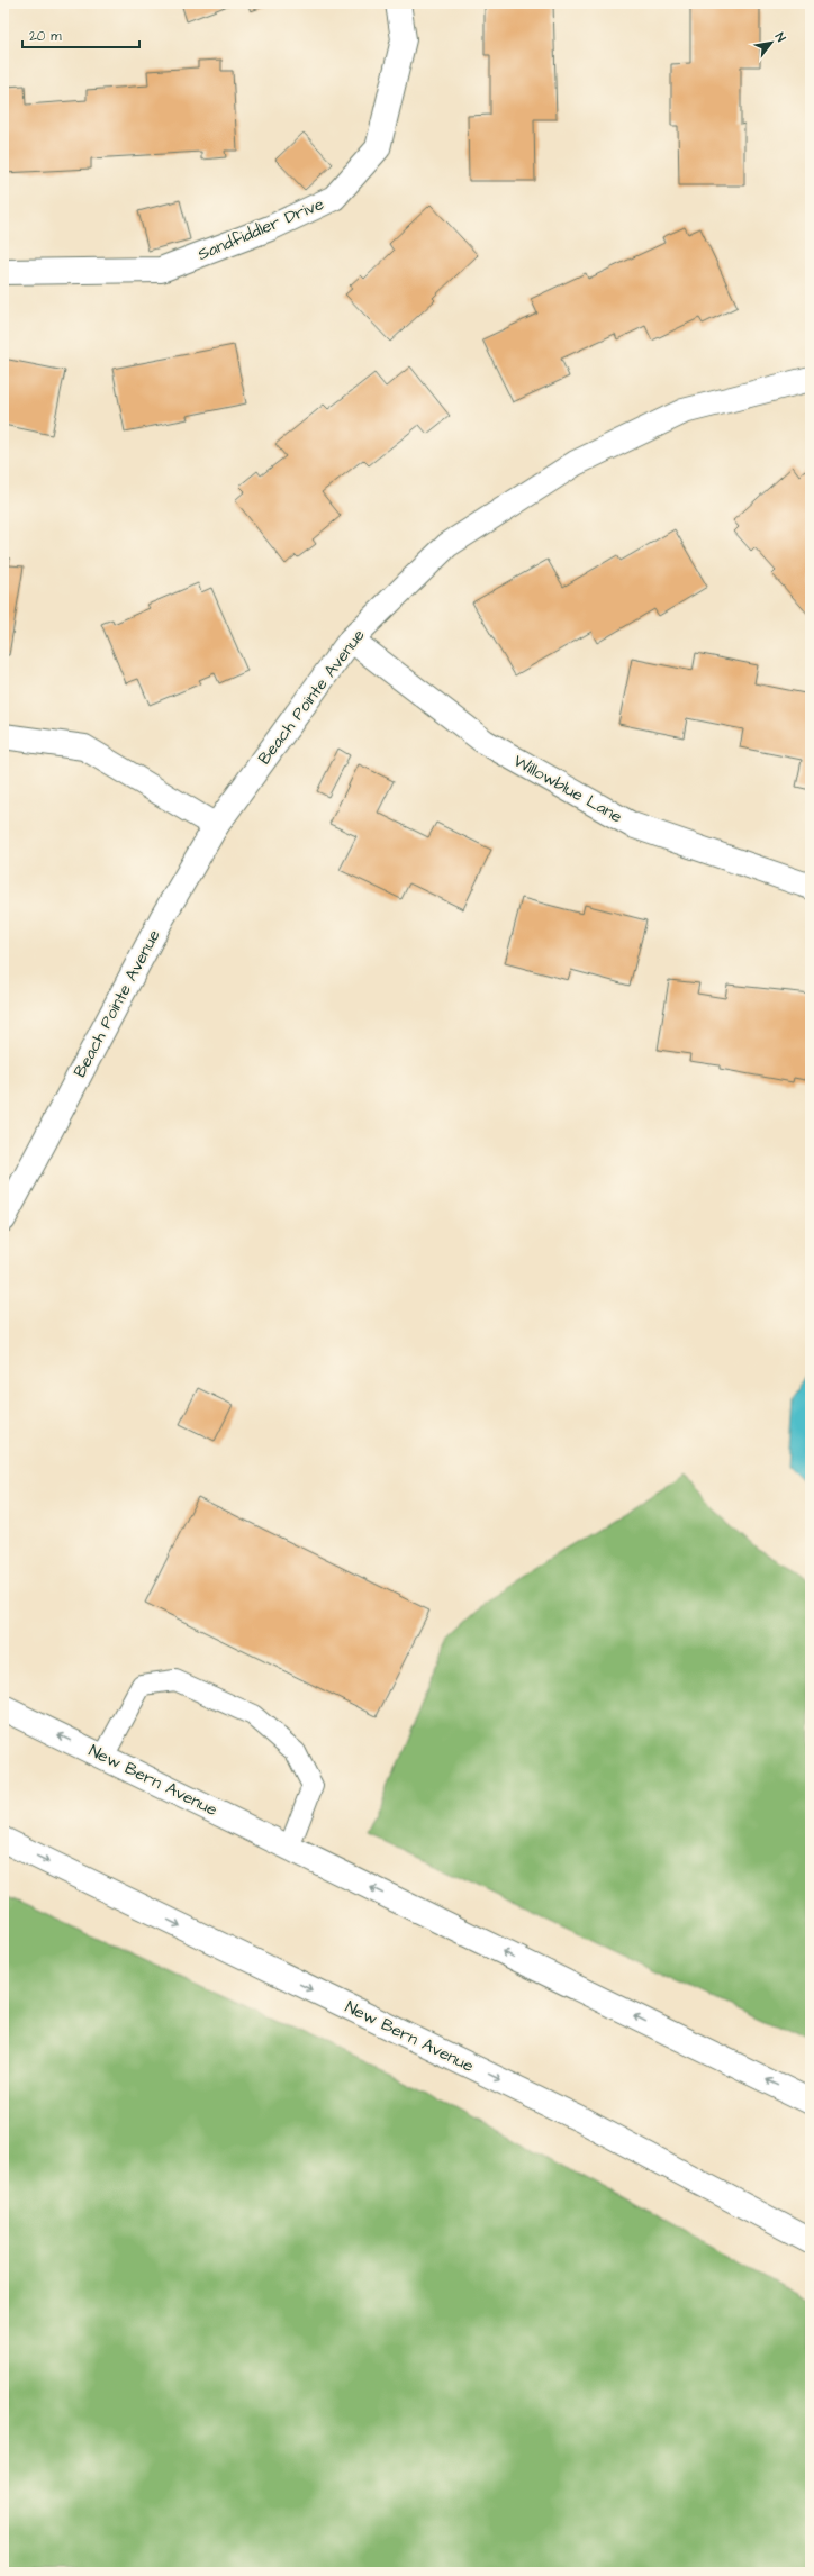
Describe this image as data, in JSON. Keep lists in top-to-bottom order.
{
  "streets": {
    "street": [
      "Sandfiddler Drive",
      "Beach Pointe Avenue",
      "Willowblue Lane",
      "New Bern Avenue"
    ]
  },
  "crossings": [
    ["Beach Pointe Avenue", "Willowblue Lane"]
  ],
  "scale_bar": "20 m",
  "north": "top right"
}
